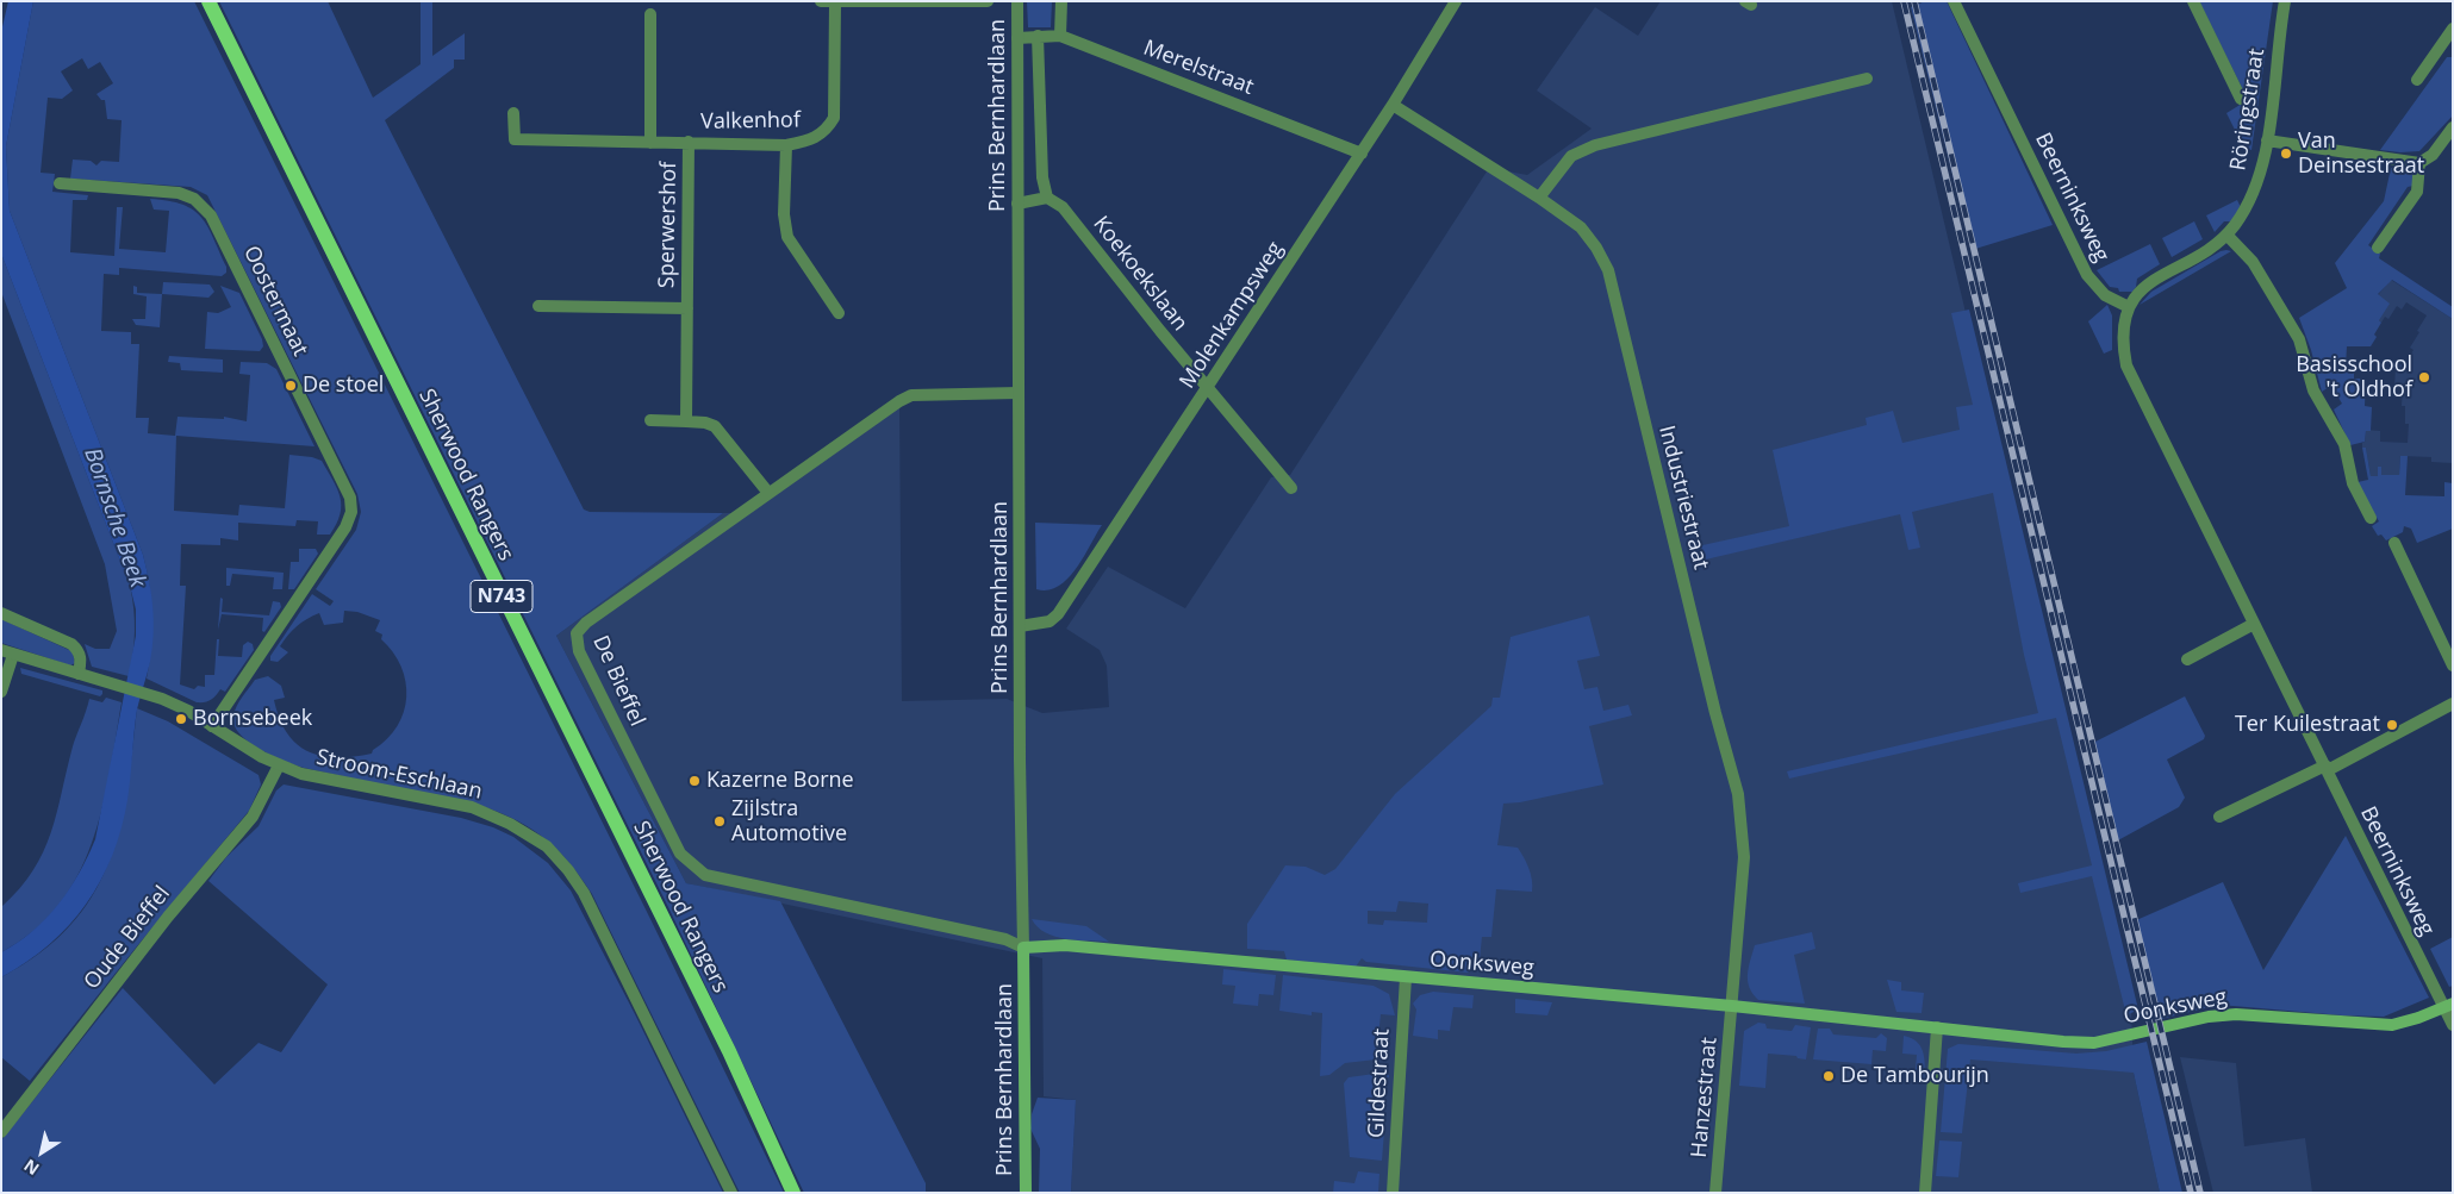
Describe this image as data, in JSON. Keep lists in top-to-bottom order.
{
  "streets": {
    "main road": [
      "Prins Bernhardlaan",
      "Sherwood Rangers",
      "N743",
      "Oonksweg"
    ],
    "street": [
      "Merelstraat",
      "Röringstraat",
      "Valkenhof",
      "Beerninksweg",
      "Sperwershof",
      "Koekoekslaan",
      "Oostermaat",
      "Molenkampsweg",
      "Industriestraat",
      "De Bieffel",
      "Stroom-Eschlaan",
      "Oude Bieffel",
      "Gildestraat",
      "Hanzestraat"
    ]
  },
  "crossings": [
    ["Merelstraat", "Prins Bernhardlaan"],
    ["Merelstraat", "Molenkampsweg"],
    ["Röringstraat", "Beerninksweg"],
    ["Prins Bernhardlaan", "Molenkampsweg"],
    ["Prins Bernhardlaan", "De Bieffel"],
    ["Prins Bernhardlaan", "Oonksweg"],
    ["Valkenhof", "Sperwershof"],
    ["Beerninksweg", "Oonksweg"],
    ["Koekoekslaan", "Molenkampsweg"],
    ["Oostermaat", "Stroom-Eschlaan"],
    ["Molenkampsweg", "Industriestraat"],
    ["Industriestraat", "Oonksweg"],
    ["Industriestraat", "Hanzestraat"],
    ["De Bieffel", "Oonksweg"],
    ["Stroom-Eschlaan", "Oude Bieffel"],
    ["Oonksweg", "Gildestraat"],
    ["Oonksweg", "Hanzestraat"]
  ],
  "water": ["Bornsche Beek"],
  "places": [
    "Van Deinsestraat",
    "Basisschool 't Oldhof",
    "De stoel",
    "Bornsebeek",
    "Ter Kuilestraat",
    "Kazerne Borne",
    "Zijlstra Automotive",
    "De Tambourijn"
  ],
  "north": "bottom left"
}
